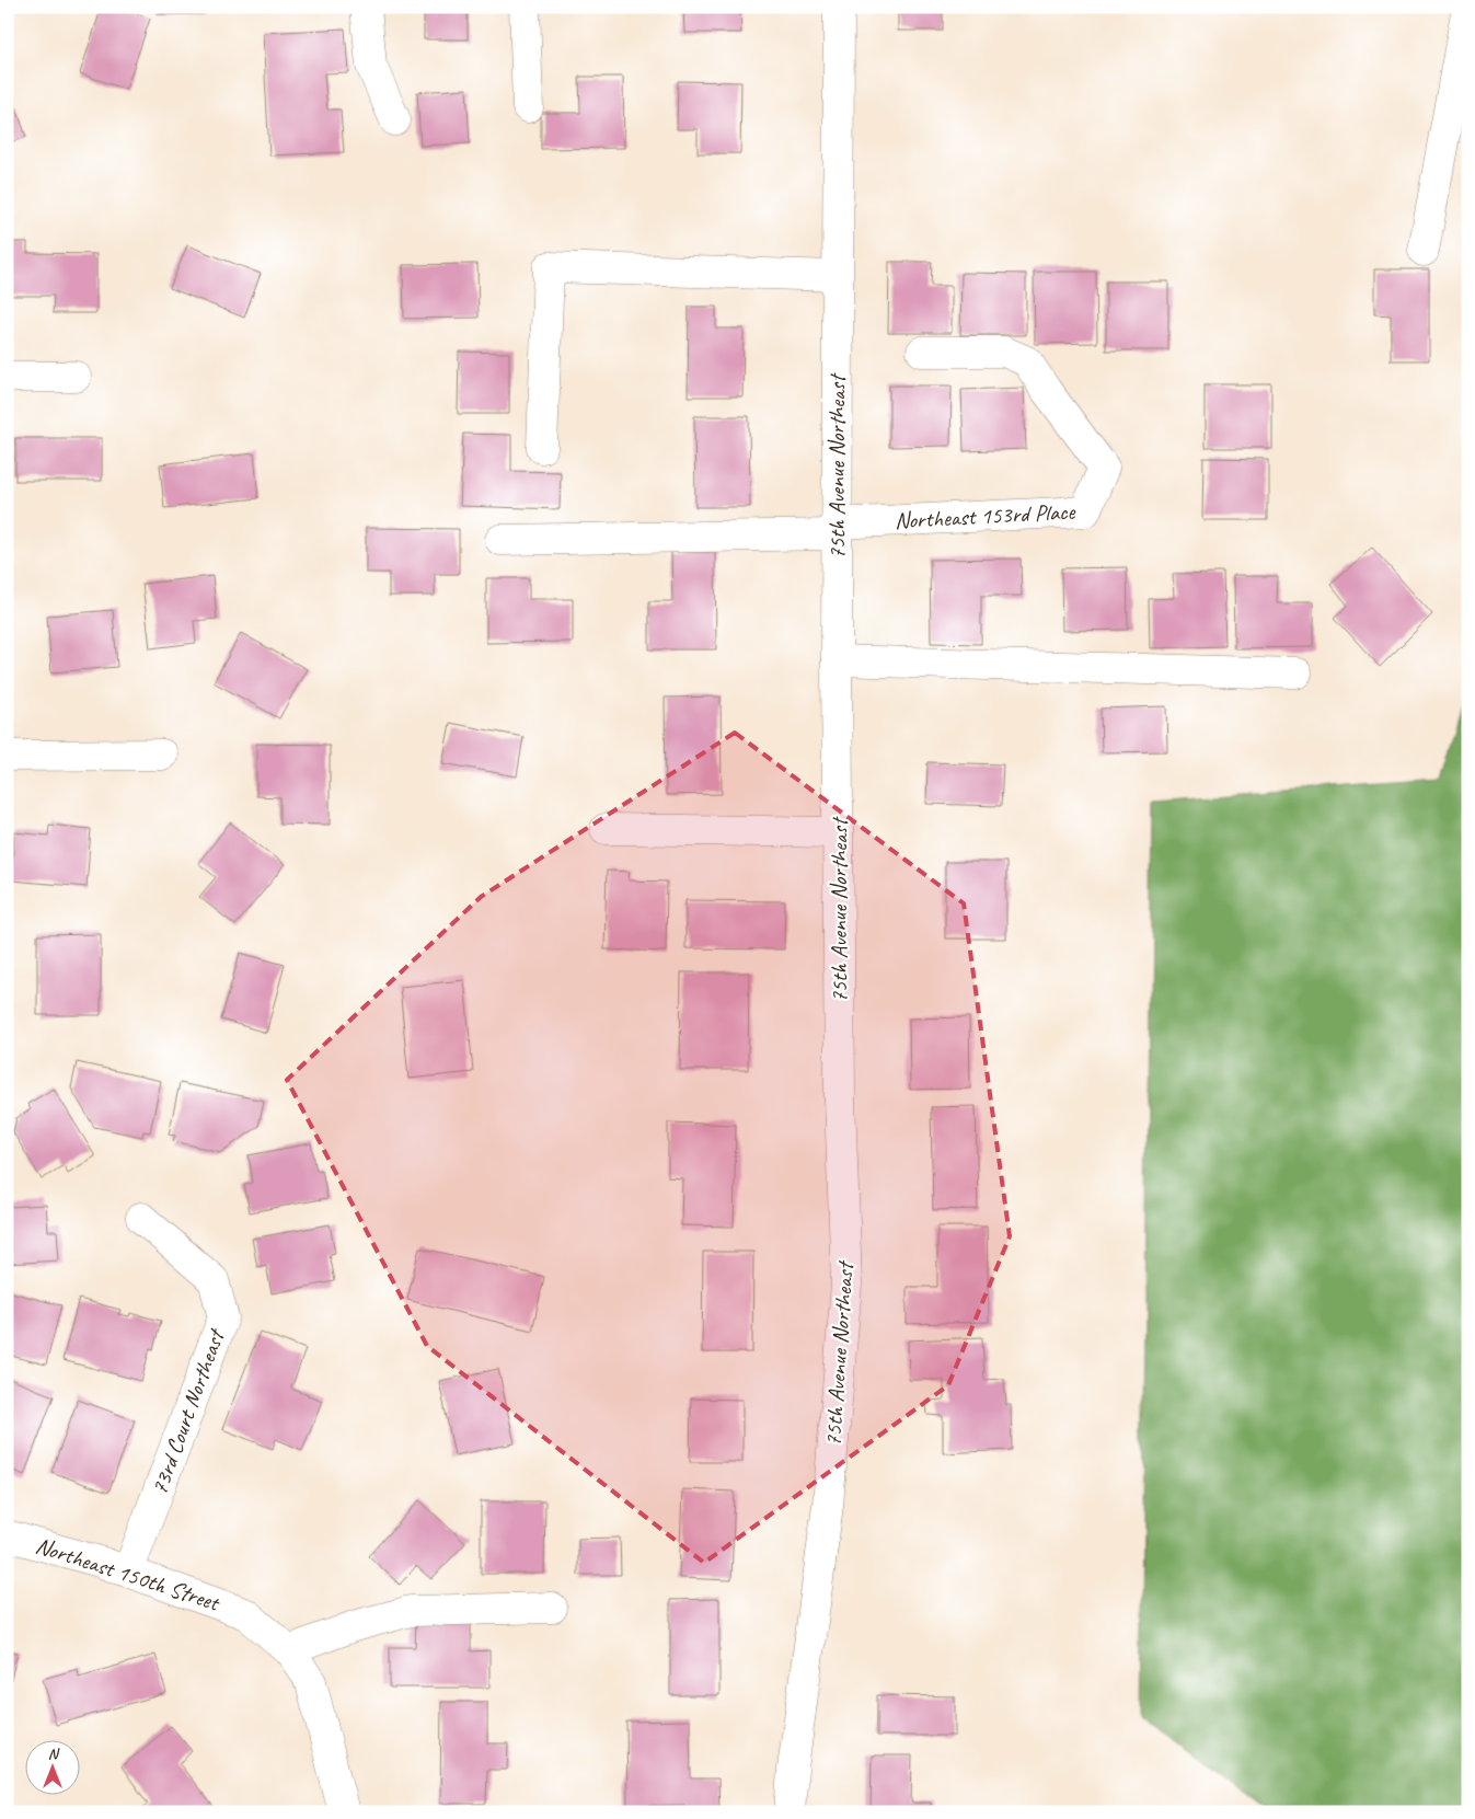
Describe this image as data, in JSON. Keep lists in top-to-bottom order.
{
  "streets": {
    "street": [
      "75th Avenue Northeast",
      "Northeast 153rd Place",
      "73rd Court Northeast",
      "Northeast 150th Street"
    ]
  },
  "crossings": [
    ["75th Avenue Northeast", "Northeast 153rd Place"],
    ["73rd Court Northeast", "Northeast 150th Street"]
  ],
  "north": "top"
}
